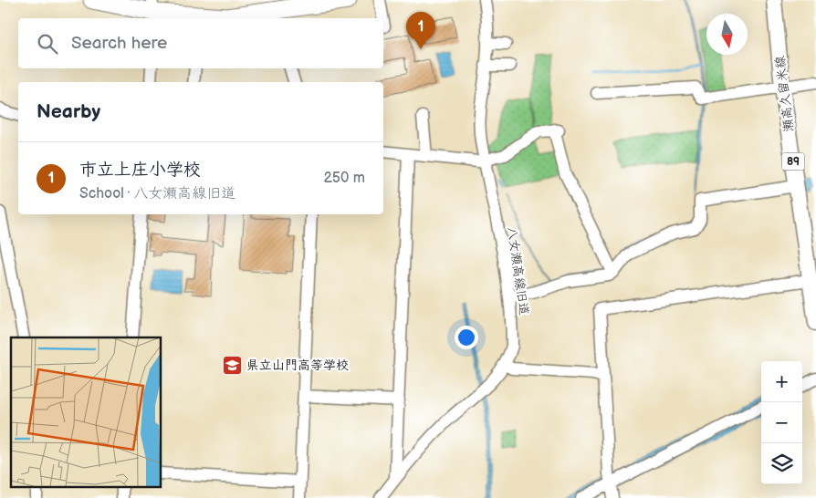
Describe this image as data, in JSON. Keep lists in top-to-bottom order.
{
  "streets": {
    "main road": ["瀬高久留米線", "89"],
    "street": ["八女瀬高線旧道"]
  },
  "places": {
    "school or university": ["県立山門高等学校"]
  },
  "north": "bottom",
  "page": {
    "pins": "1",
    "search": "Search here",
    "heading": "Nearby",
    "list": [
      {
        "mark": "1",
        "name": "市立上庄小学校",
        "note": "School · 八女瀬高線旧道",
        "value": "250 m"
      }
    ],
    "map_buttons": ["+", "−"]
  }
}
